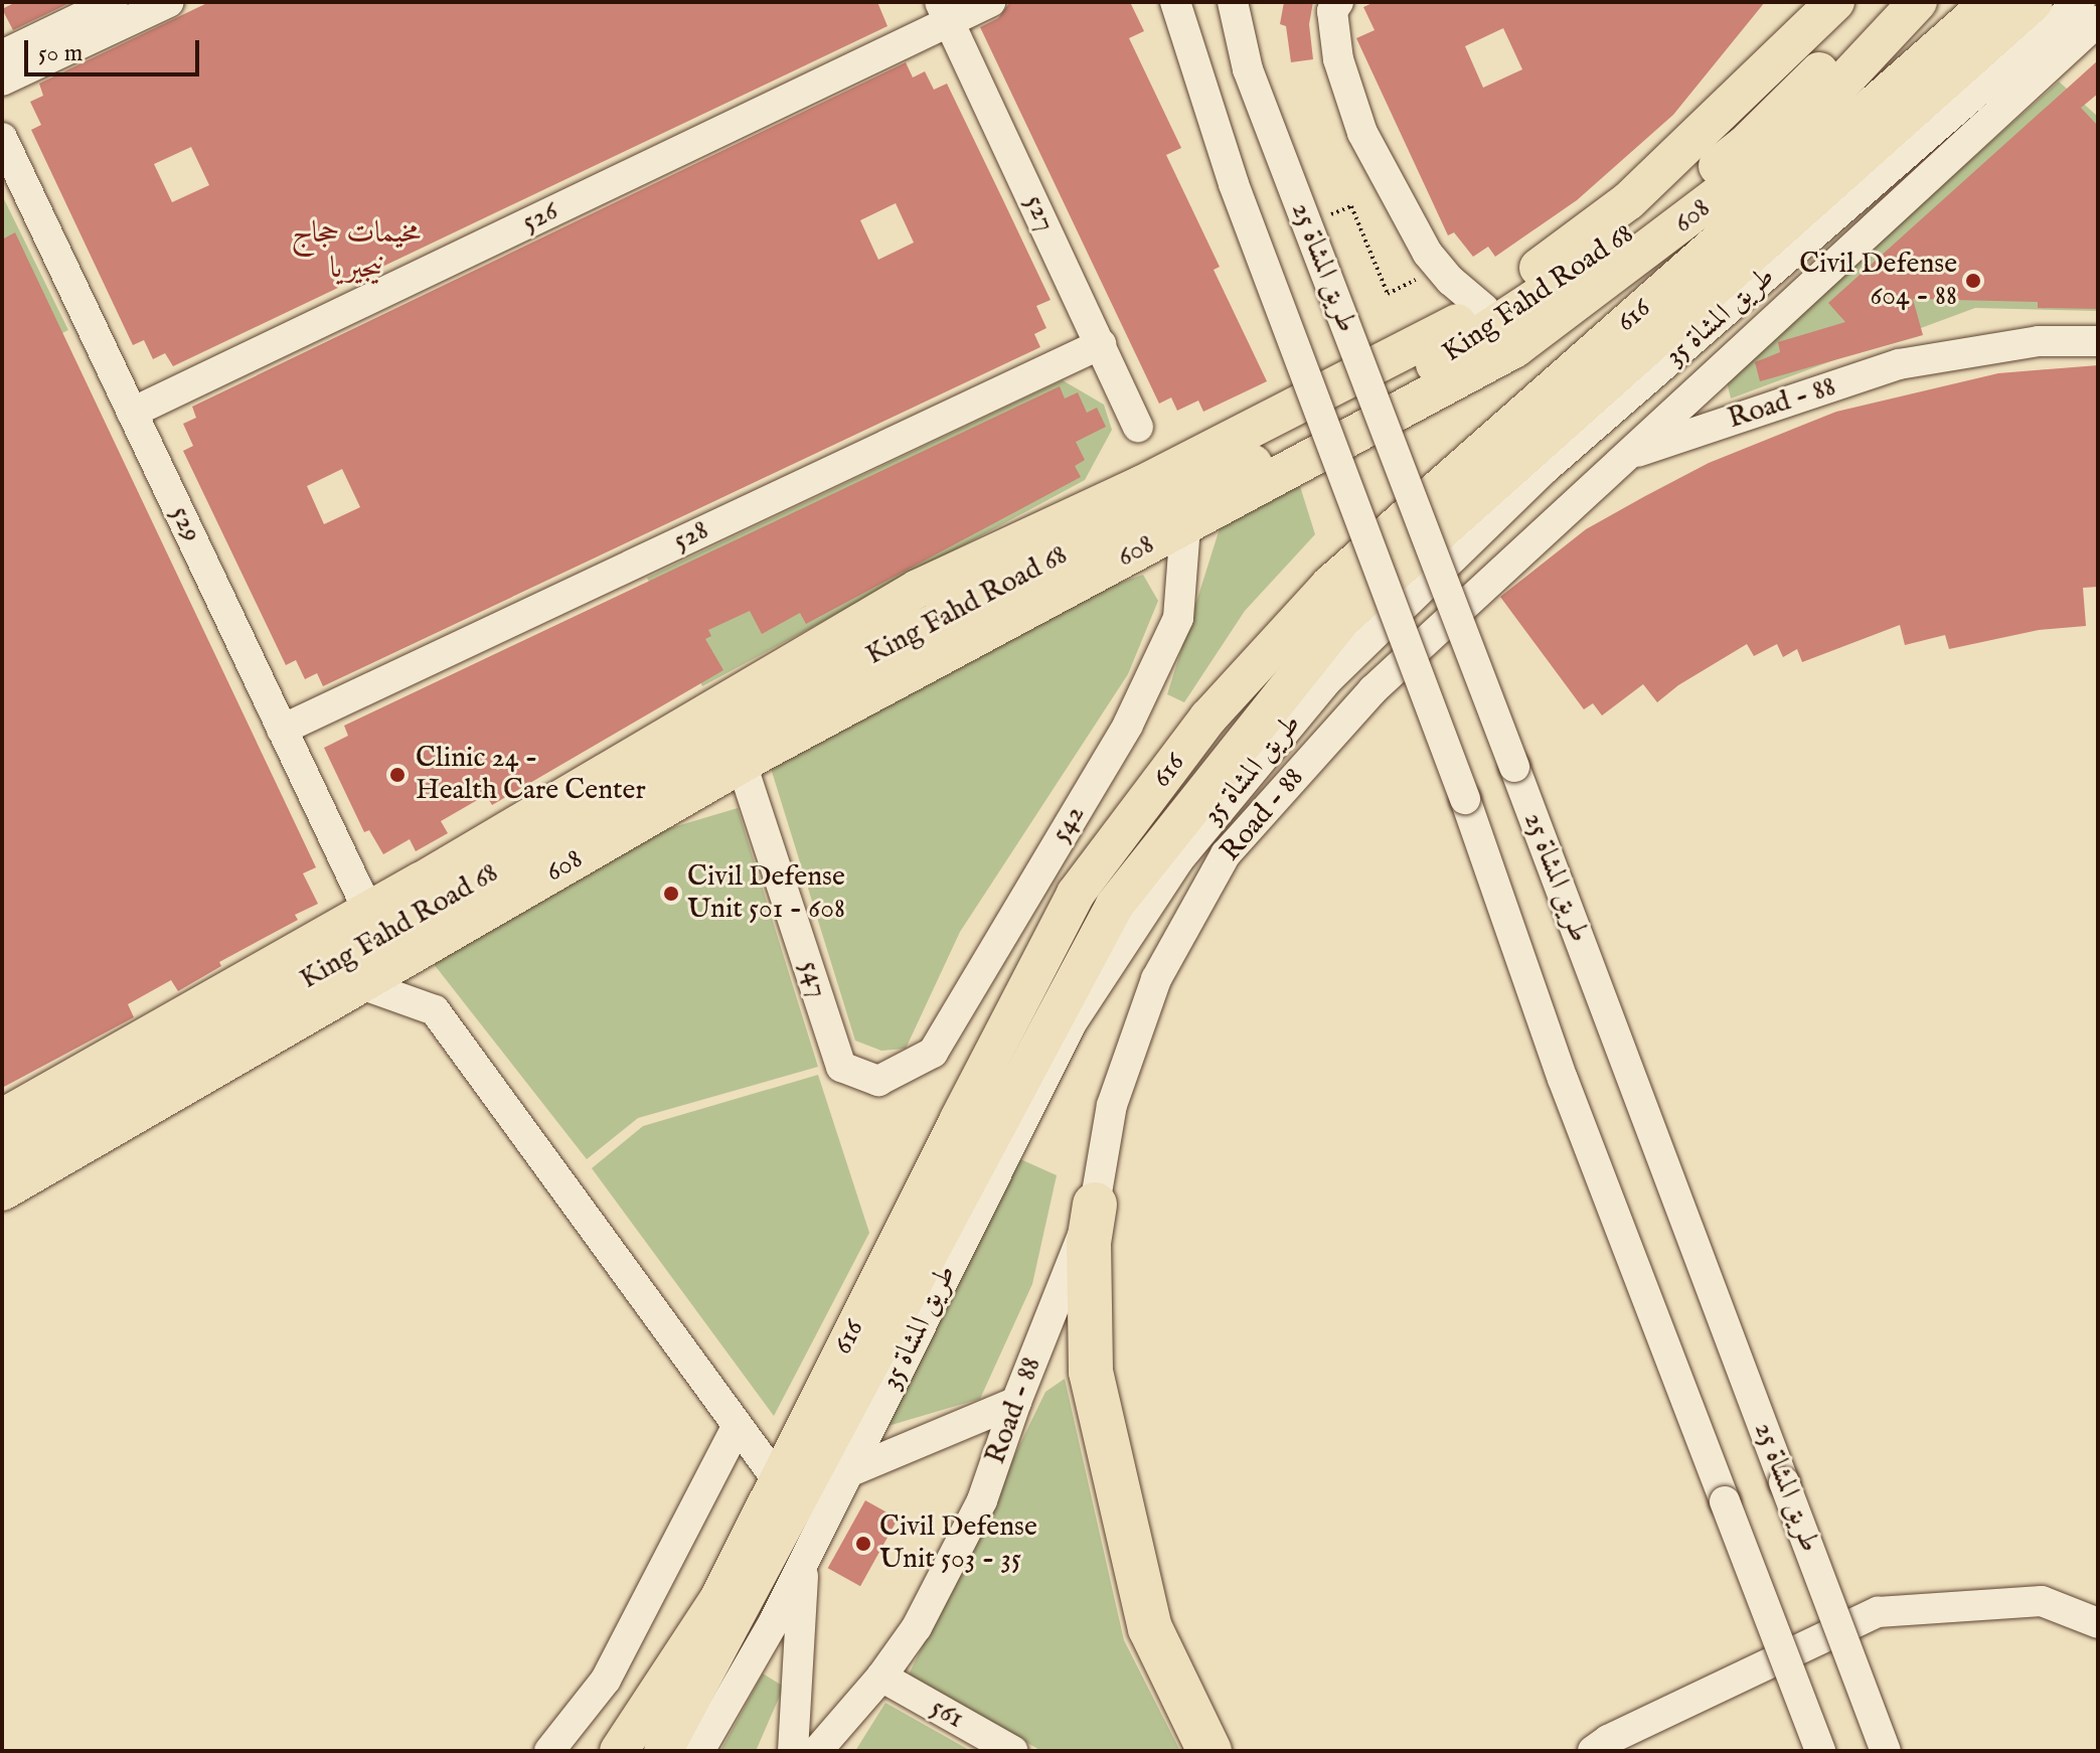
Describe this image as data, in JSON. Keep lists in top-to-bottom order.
{
  "streets": {
    "main road": ["608", "King Fahd Road 68", "616"],
    "street": [
      "527",
      "526",
      "طريق المشاة 25",
      "طريق المشاة 35",
      "Road - 88",
      "529",
      "528",
      "542",
      "547",
      "561"
    ]
  },
  "crossings": [
    ["527", "526"],
    ["527", "528"],
    ["608", "542"],
    ["608", "547"],
    ["526", "529"],
    ["King Fahd Road 68", "529"],
    ["Road - 88", "561"],
    ["529", "528"],
    ["542", "547"]
  ],
  "districts": ["مخيمات حجاج نيجيريا"],
  "places": [
    "Civil Defense 604 - 88",
    "Clinic 24 - Health Care Center",
    "Civil Defense Unit 501 - 608",
    "Civil Defense Unit 503 - 35"
  ],
  "scale_bar": "50 m"
}
